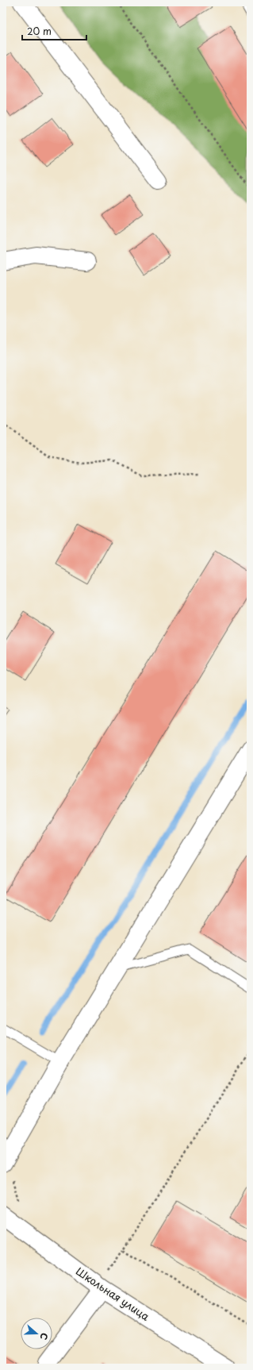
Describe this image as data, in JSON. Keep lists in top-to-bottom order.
{
  "streets": {
    "street": ["Школьная улица"]
  },
  "scale_bar": "20 m",
  "north": "right"
}
